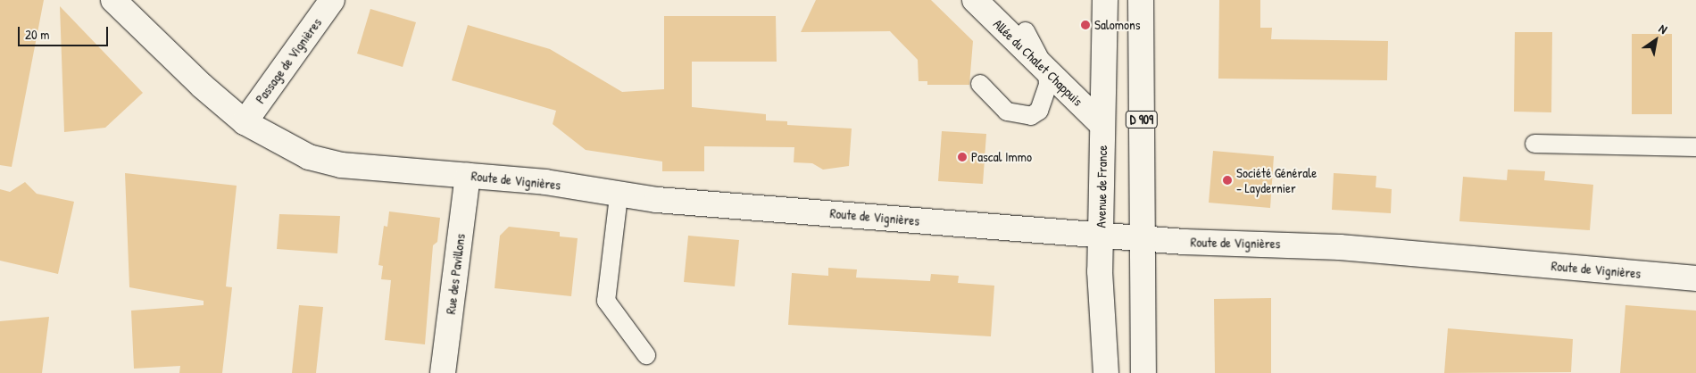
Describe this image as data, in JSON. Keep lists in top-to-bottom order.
{
  "streets": {
    "street": [
      "Passage de Vignières",
      "Allée du Chalet Chappuis",
      "D 909",
      "Route de Vignières",
      "Avenue de France",
      "Rue des Pavillons"
    ]
  },
  "crossings": [
    ["Passage de Vignières", "Route de Vignières"],
    ["Allée du Chalet Chappuis", "Avenue de France"],
    ["D 909", "Route de Vignières"],
    ["Route de Vignières", "Avenue de France"],
    ["Route de Vignières", "Rue des Pavillons"]
  ],
  "places": ["Salomons", "Pascal Immo", "Société Générale - Laydernier"],
  "scale_bar": "20 m",
  "north": "top right"
}
